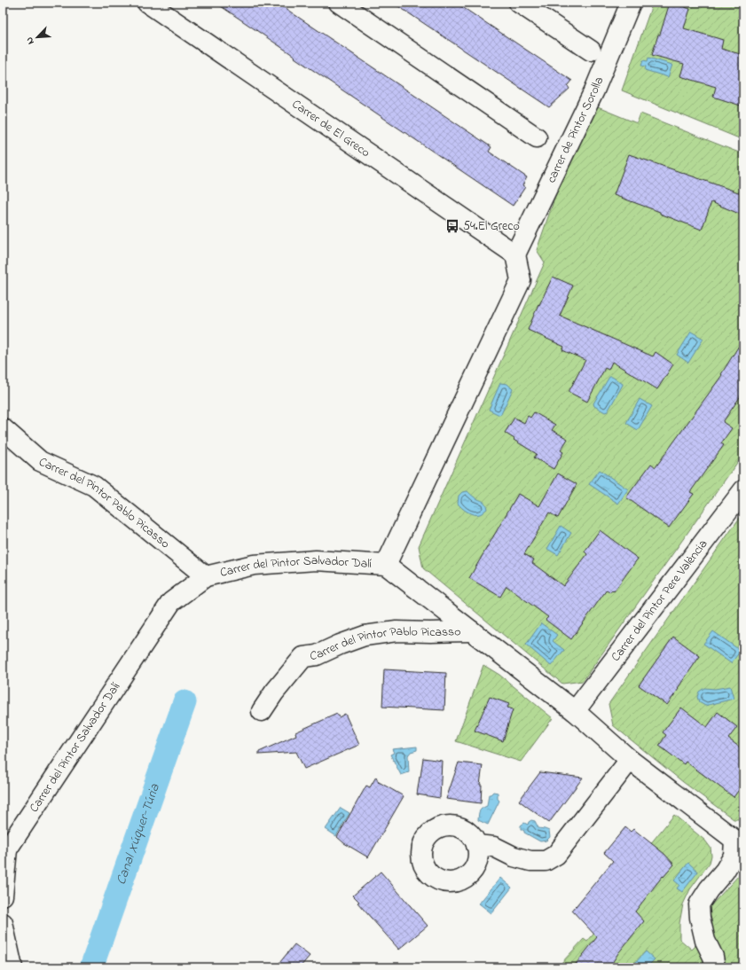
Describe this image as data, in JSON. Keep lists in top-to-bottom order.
{
  "streets": {
    "street": [
      "Carrer de El Greco",
      "carrer de Pintor Sorolla",
      "Carrer del Pintor Pablo Picasso",
      "Carrer del Pintor Salvador Dalí",
      "Carrer del Pintor Pere València"
    ]
  },
  "crossings": [
    ["Carrer de El Greco", "carrer de Pintor Sorolla"],
    ["Carrer de El Greco", "Carrer del Pintor Salvador Dalí"],
    ["carrer de Pintor Sorolla", "Carrer del Pintor Salvador Dalí"],
    ["Carrer del Pintor Pablo Picasso", "Carrer del Pintor Salvador Dalí"],
    ["Carrer del Pintor Pablo Picasso", "Carrer del Pintor Pere València"]
  ],
  "water": ["Canal Xúquer-Túria"],
  "places": {
    "bus stop": ["54.El Greco"]
  },
  "north": "bottom left"
}
